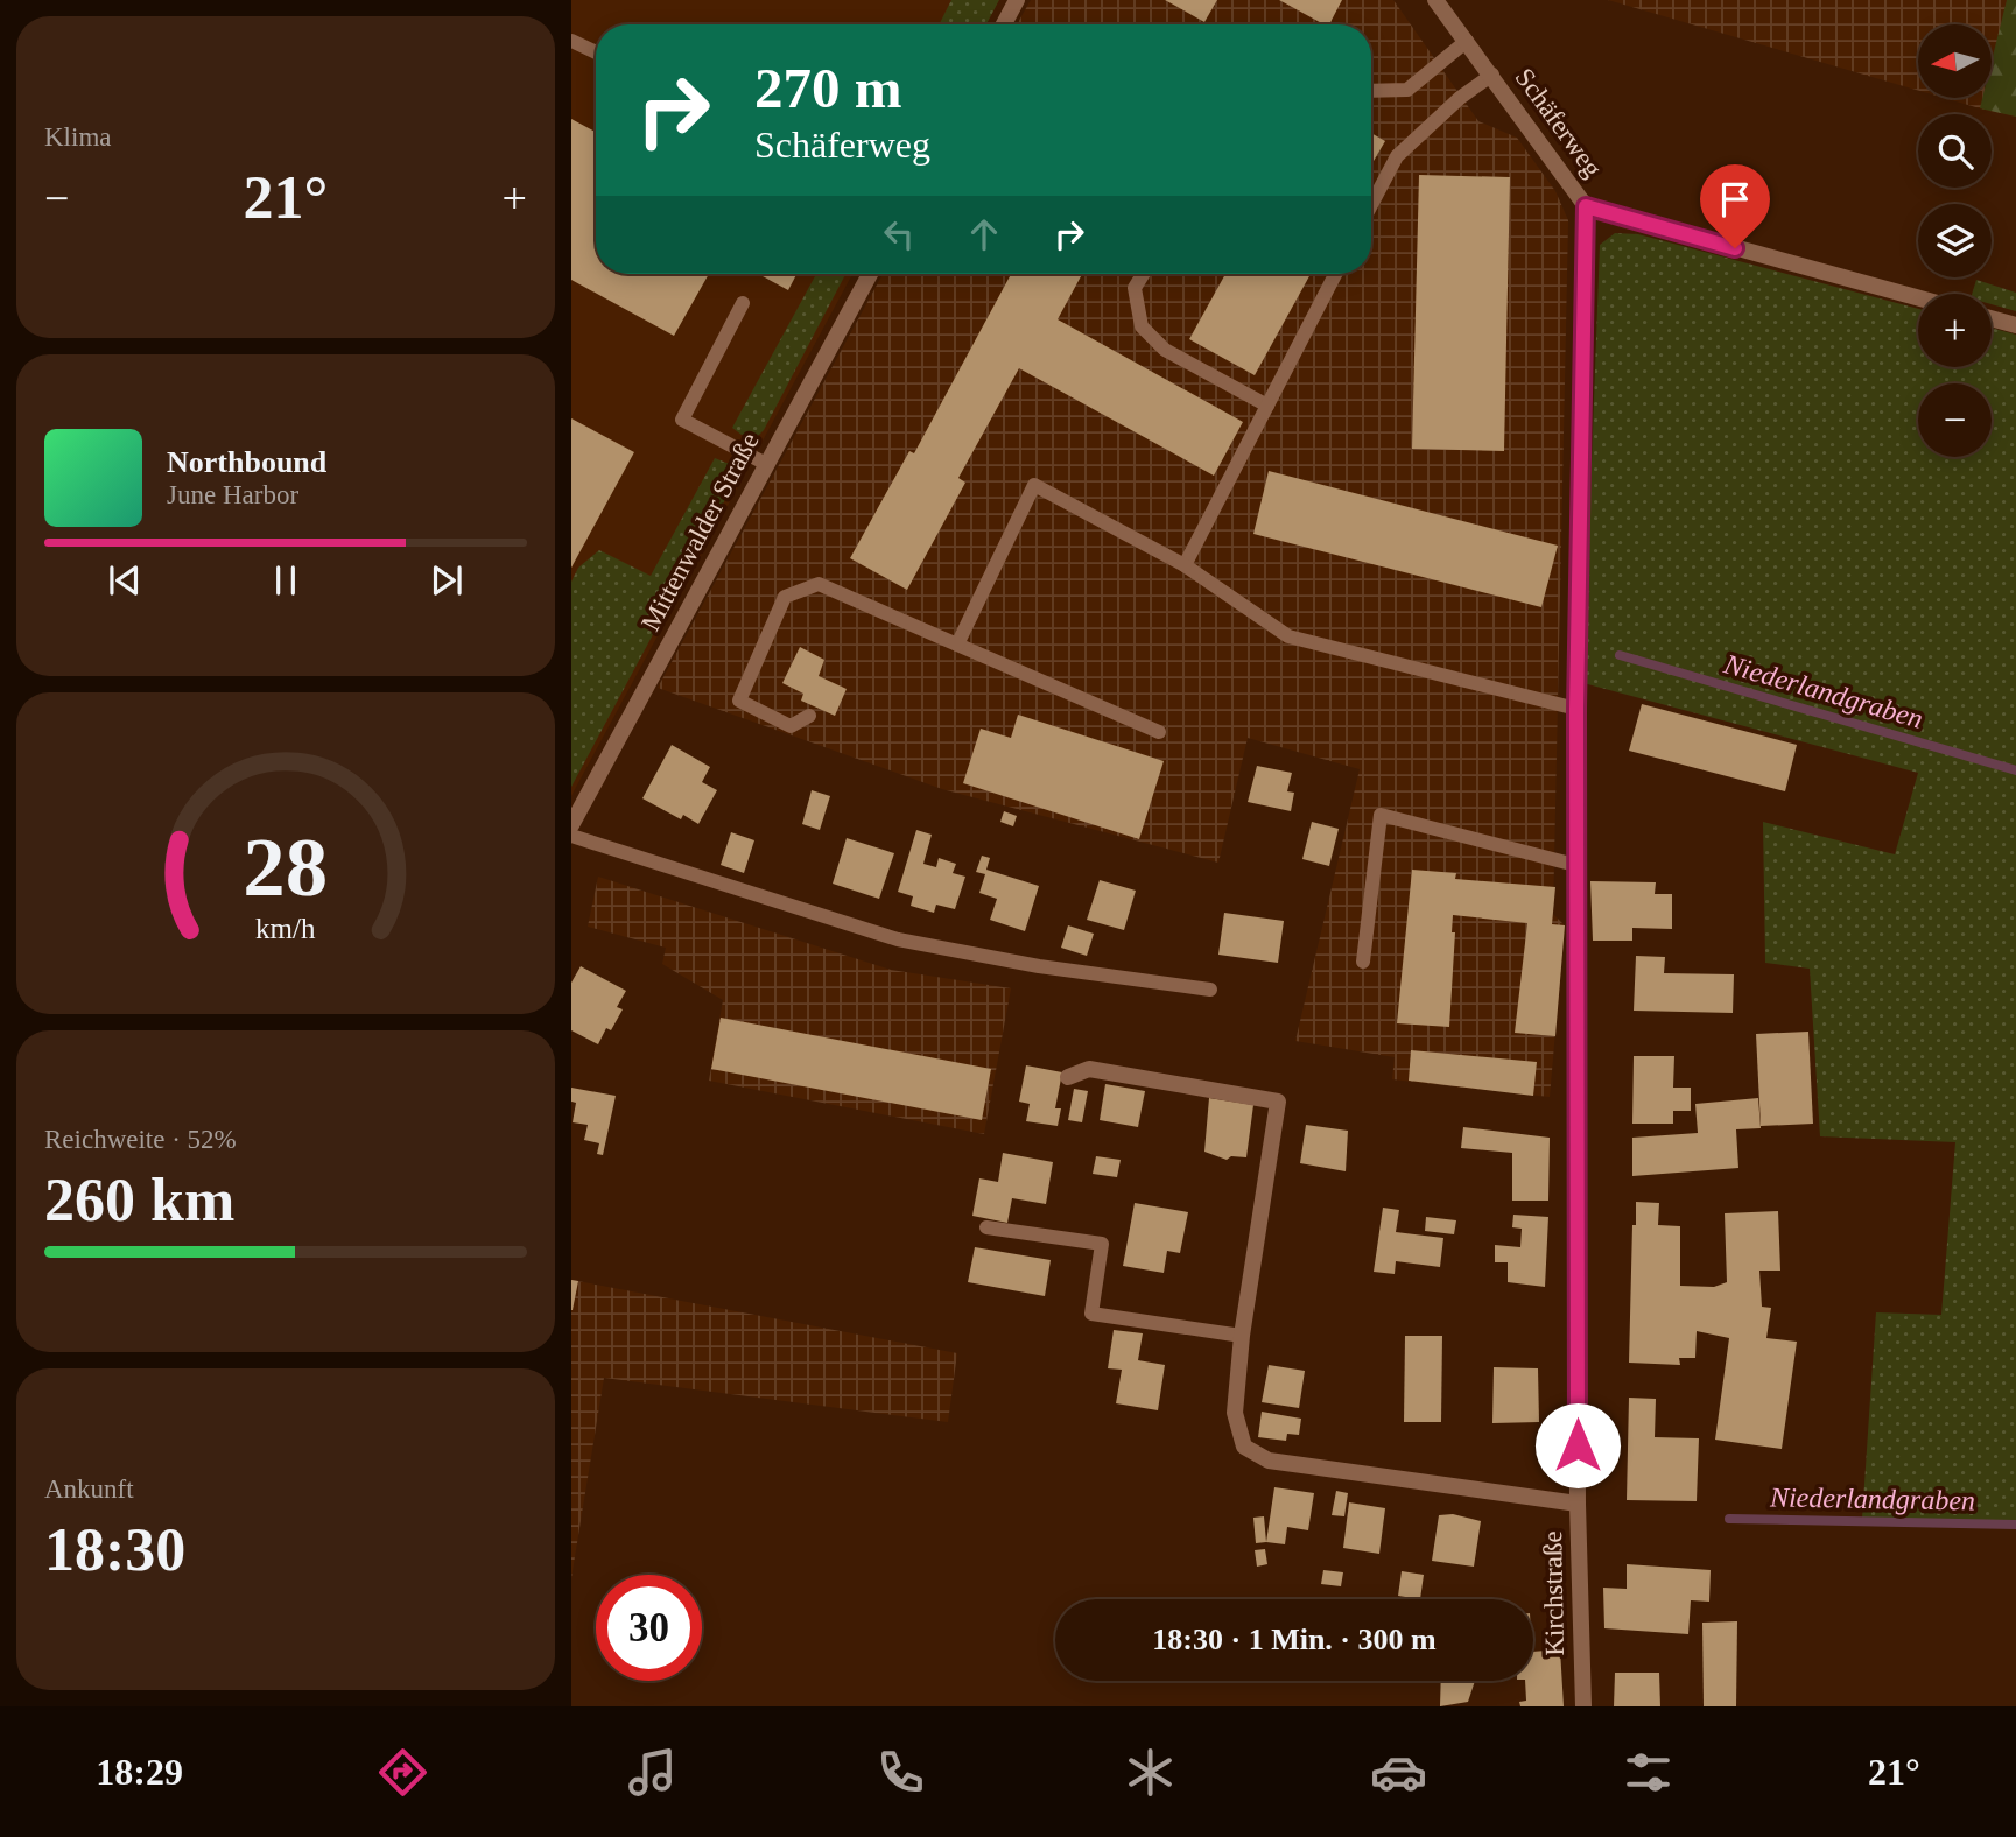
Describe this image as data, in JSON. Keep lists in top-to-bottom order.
{
  "streets": {
    "street": ["Schäferweg", "Mittenwalder Straße", "Kirchstraße"]
  },
  "crossings": [
    ["Schäferweg", "Kirchstraße"]
  ],
  "water": ["Niederlandgraben"],
  "north": "left",
  "page": {
    "tile": [
      "Klima",
      ["Reichweite · 52%", "260 km"],
      ["Ankunft", "18:30"]
    ],
    "map_buttons": ["+", "−"],
    "turn": ["270 m", "Schäferweg"],
    "heat": ["−", "21°", "+"],
    "song": ["Northbound", "June Harbor"],
    "limit": "30",
    "trip": "18:30 · 1 Min. · 300 m",
    "tabs": ["18:29", "21°"],
    "gauge": ["28", "km/h"]
  }
}
